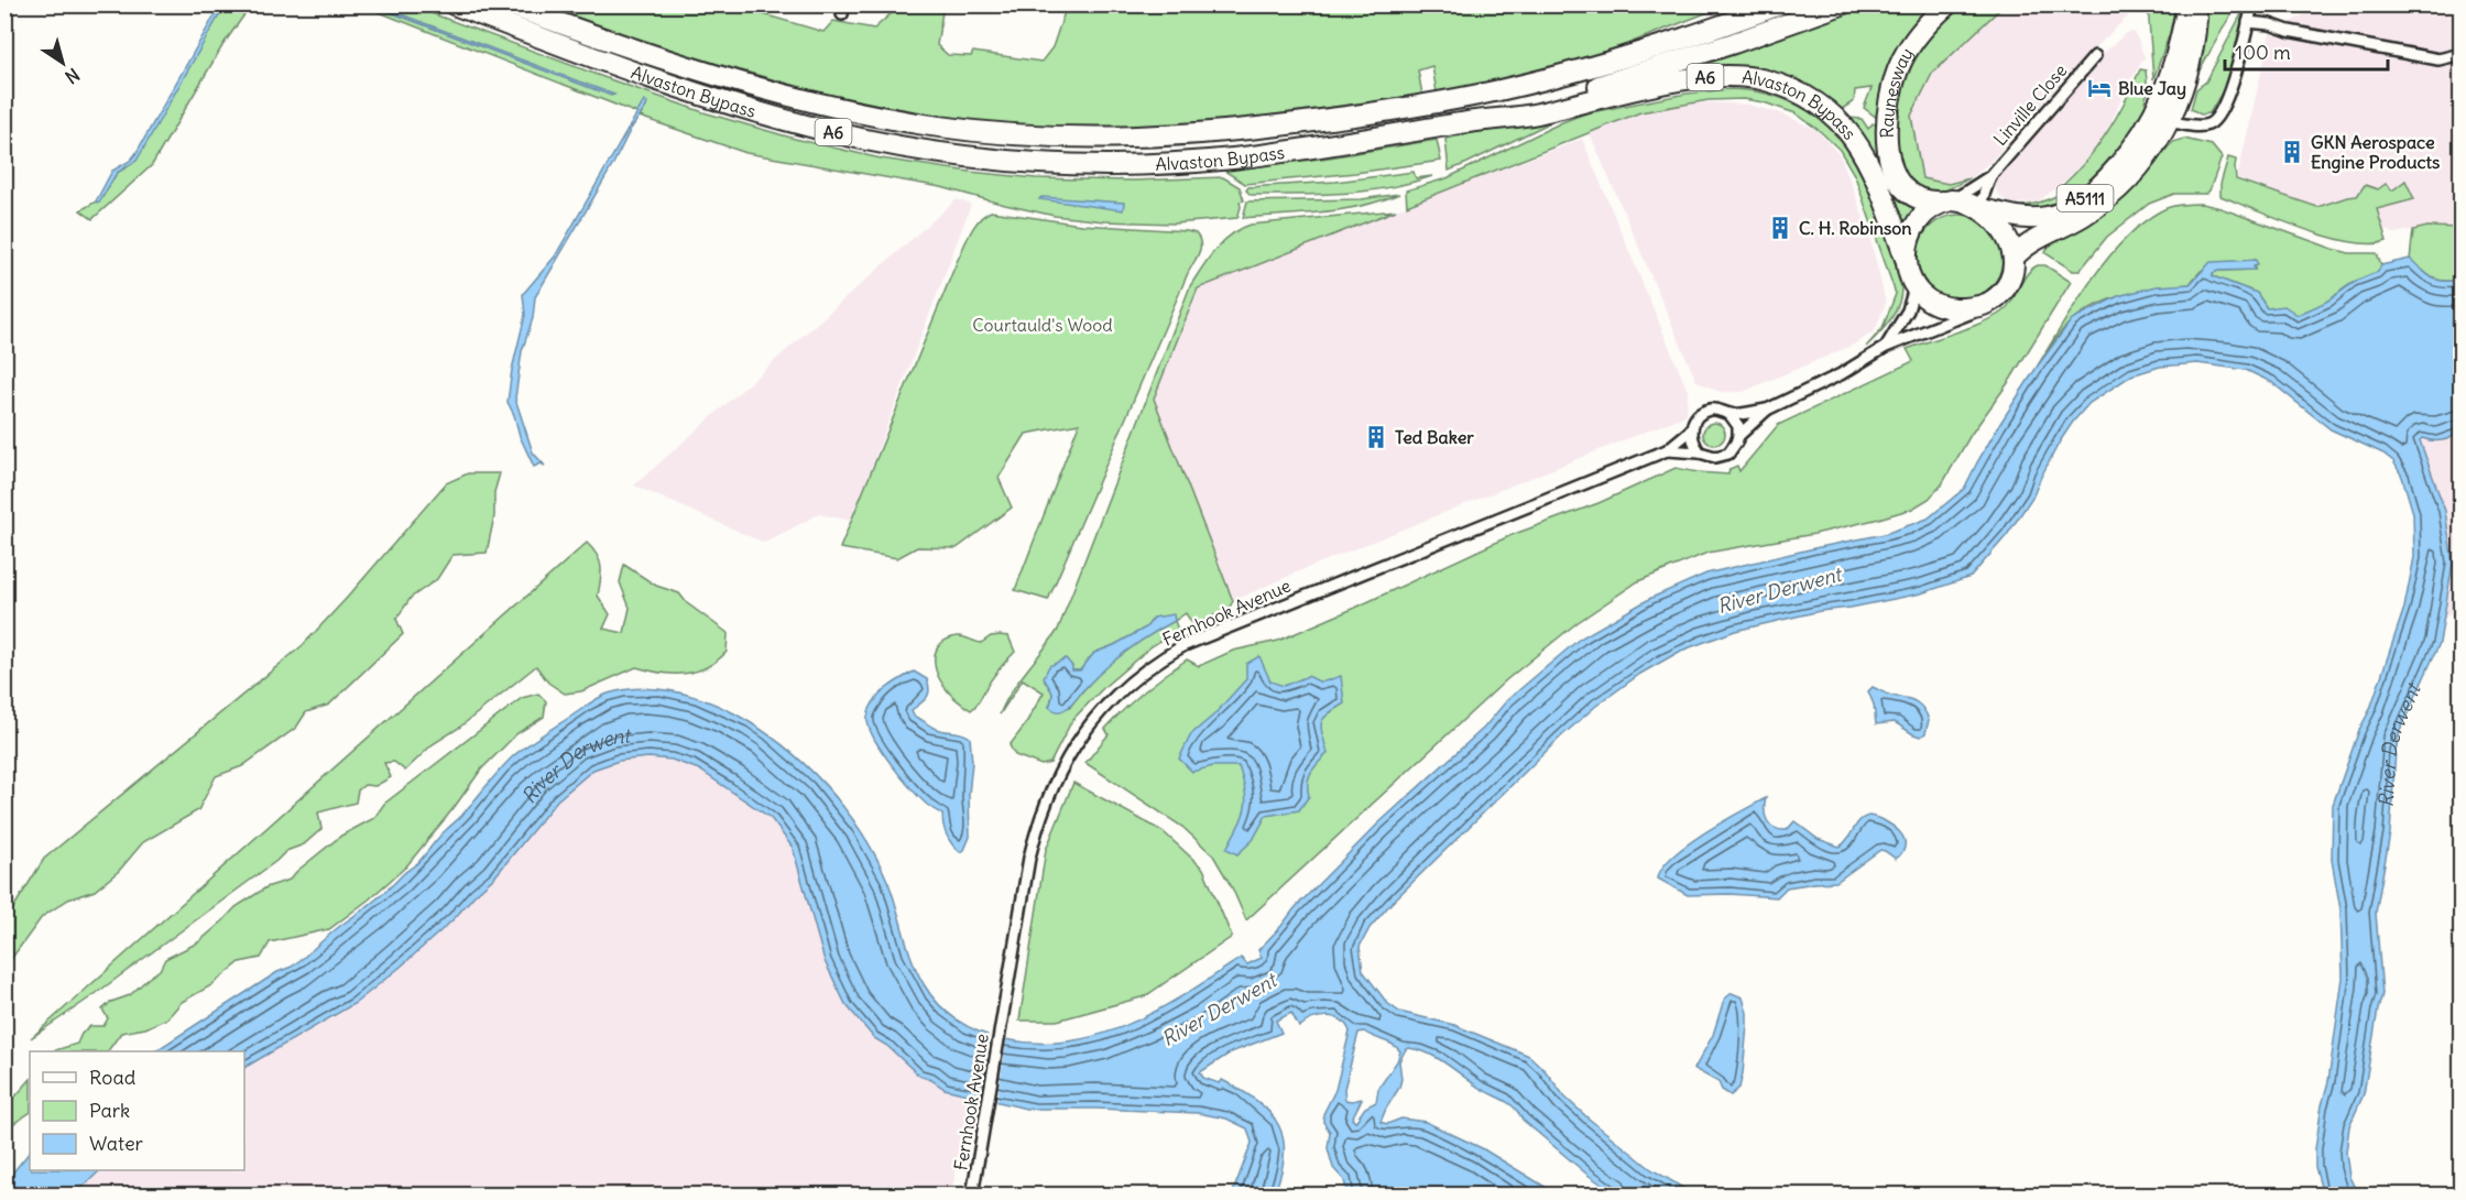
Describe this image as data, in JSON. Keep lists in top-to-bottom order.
{
  "streets": {
    "highway": [
      "A6",
      "Alvaston Bypass",
      "Raynesway",
      "A5111"
    ],
    "street": ["Linville Close", "Fernhook Avenue"]
  },
  "crossings": [
    ["A6", "Alvaston Bypass"],
    ["Alvaston Bypass", "Raynesway"],
    ["Alvaston Bypass", "Linville Close"],
    ["Alvaston Bypass", "A5111"],
    ["Alvaston Bypass", "Fernhook Avenue"],
    ["Raynesway", "Linville Close"],
    ["Raynesway", "A5111"],
    ["Raynesway", "Fernhook Avenue"],
    ["Linville Close", "A5111"],
    ["Linville Close", "Fernhook Avenue"],
    ["A5111", "Fernhook Avenue"]
  ],
  "water": ["River Derwent"],
  "parks": ["Courtauld's Wood"],
  "places": {
    "hotel": ["Blue Jay"],
    "building": ["GKN Aerospace Engine Products", "C. H. Robinson", "Ted Baker"]
  },
  "legend": ["Road", "Park", "Water"],
  "scale_bar": "100 m",
  "north": "bottom right"
}
